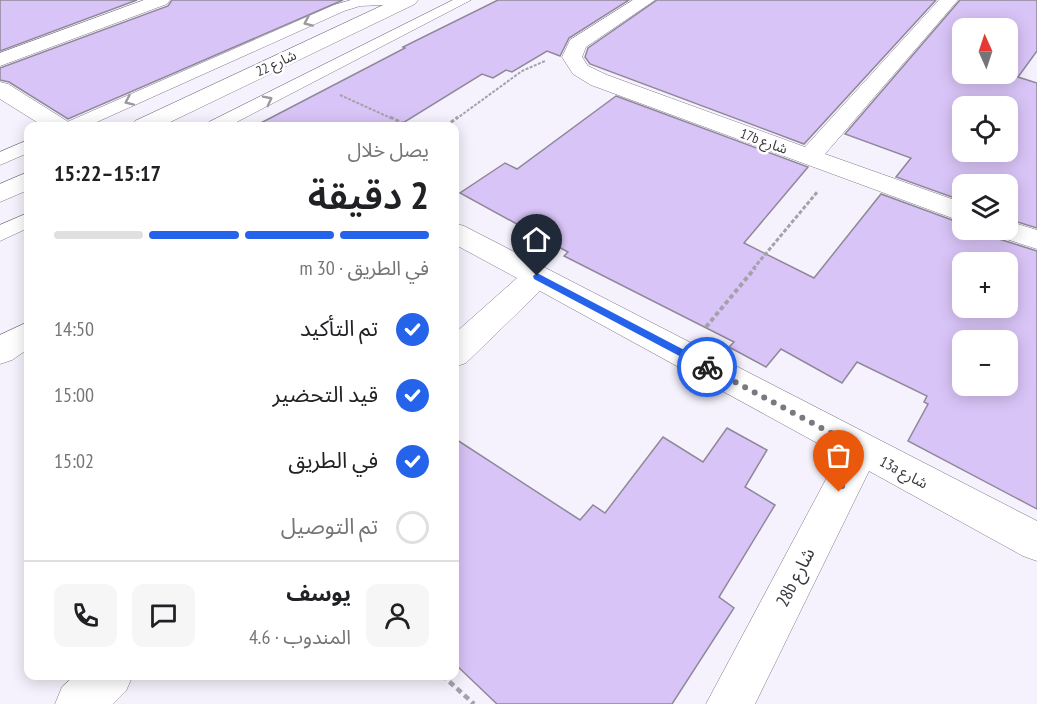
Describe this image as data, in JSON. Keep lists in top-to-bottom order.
{
  "streets": {
    "street": [
      "شارع 22",
      "17b شارع",
      "13a شارع",
      "28b شارع"
    ]
  },
  "crossings": [
    ["13a شارع", "28b شارع"]
  ],
  "north": "top",
  "page": {
    "map_buttons": ["+", "−"],
    "heading": ["2 دقيقة", "يصل خلال", "15:17–15:22"],
    "panel": ["يوسف", "المندوب · 4.6"],
    "bar": "في الطريق · 30 m",
    "list": [
      ["تم التأكيد", "14:50"],
      ["قيد التحضير", "15:00"],
      ["في الطريق", "15:02"],
      "تم التوصيل"
    ]
  }
}
